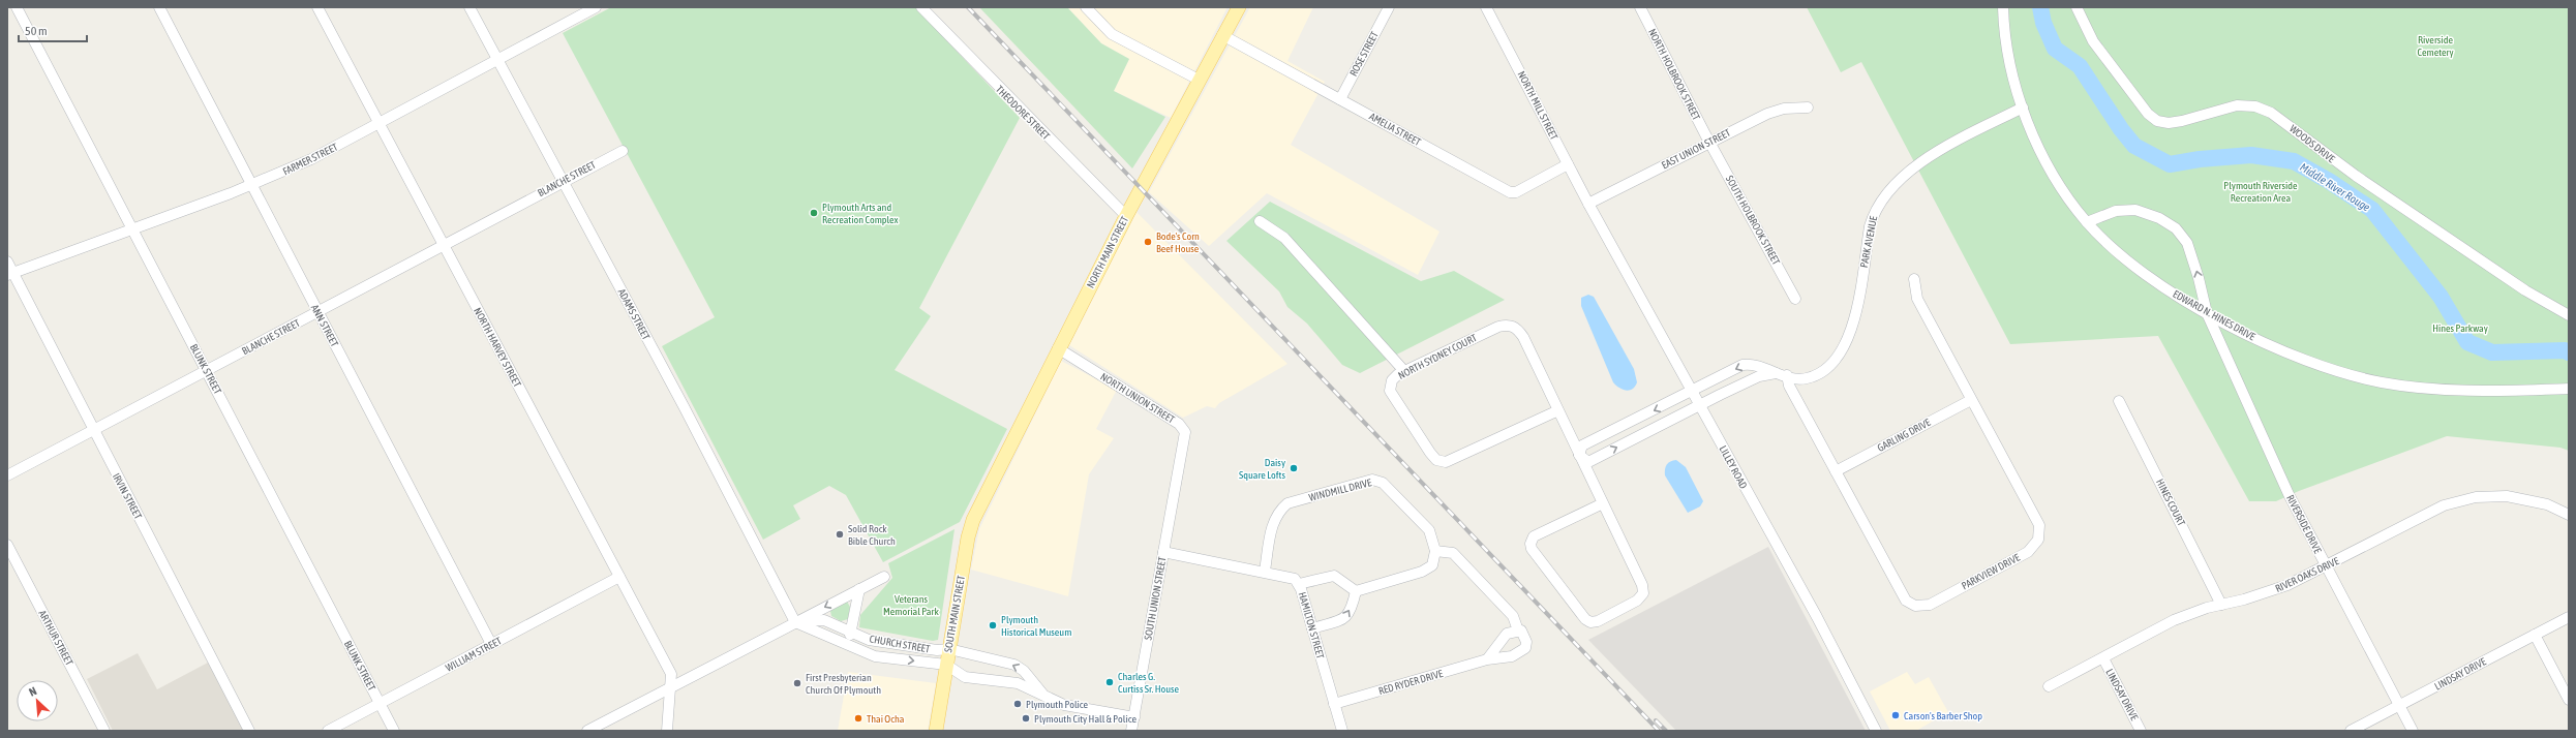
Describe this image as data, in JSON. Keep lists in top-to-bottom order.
{
  "streets": {
    "main road": ["NORTH MAIN STREET", "SOUTH MAIN STREET"],
    "street": [
      "ROSE STREET",
      "NORTH HOLBROOK STREET",
      "NORTH MILL STREET",
      "THEODORE STREET",
      "AMELIA STREET",
      "WOODS DRIVE",
      "EAST UNION STREET",
      "FARMER STREET",
      "BLANCHE STREET",
      "SOUTH HOLBROOK STREET",
      "PARK AVENUE",
      "ADAMS STREET",
      "EDWARD N. HINES DRIVE",
      "ANN STREET",
      "NORTH HARVEY STREET",
      "NORTH SYDNEY COURT",
      "BLUNK STREET",
      "NORTH UNION STREET",
      "GARLING DRIVE",
      "LILLEY ROAD",
      "WINDMILL DRIVE",
      "IRVIN STREET",
      "HINES COURT",
      "RIVERSIDE DRIVE",
      "PARKVIEW DRIVE",
      "RIVER OAKS DRIVE",
      "SOUTH UNION STREET",
      "HAMILTON STREET",
      "ARTHUR STREET",
      "CHURCH STREET",
      "WILLIAM STREET",
      "LINDSAY DRIVE",
      "RED RYDER DRIVE"
    ]
  },
  "crossings": [
    ["ROSE STREET", "AMELIA STREET"],
    ["NORTH HOLBROOK STREET", "EAST UNION STREET"],
    ["NORTH HOLBROOK STREET", "SOUTH HOLBROOK STREET"],
    ["NORTH MILL STREET", "AMELIA STREET"],
    ["NORTH MILL STREET", "EAST UNION STREET"],
    ["NORTH MILL STREET", "LILLEY ROAD"],
    ["THEODORE STREET", "NORTH MAIN STREET"],
    ["AMELIA STREET", "NORTH MAIN STREET"],
    ["EAST UNION STREET", "SOUTH HOLBROOK STREET"],
    ["EAST UNION STREET", "LILLEY ROAD"],
    ["FARMER STREET", "ADAMS STREET"],
    ["FARMER STREET", "ANN STREET"],
    ["FARMER STREET", "NORTH HARVEY STREET"],
    ["FARMER STREET", "BLUNK STREET"],
    ["FARMER STREET", "IRVIN STREET"],
    ["BLANCHE STREET", "ADAMS STREET"],
    ["BLANCHE STREET", "ANN STREET"],
    ["BLANCHE STREET", "NORTH HARVEY STREET"],
    ["BLANCHE STREET", "BLUNK STREET"],
    ["BLANCHE STREET", "IRVIN STREET"],
    ["PARK AVENUE", "EDWARD N. HINES DRIVE"],
    ["PARK AVENUE", "PARKVIEW DRIVE"],
    ["NORTH MAIN STREET", "NORTH UNION STREET"],
    ["NORTH MAIN STREET", "SOUTH MAIN STREET"],
    ["ADAMS STREET", "CHURCH STREET"],
    ["EDWARD N. HINES DRIVE", "RIVERSIDE DRIVE"],
    ["ANN STREET", "WILLIAM STREET"],
    ["NORTH HARVEY STREET", "CHURCH STREET"],
    ["NORTH HARVEY STREET", "WILLIAM STREET"],
    ["BLUNK STREET", "WILLIAM STREET"],
    ["NORTH UNION STREET", "SOUTH UNION STREET"],
    ["GARLING DRIVE", "PARKVIEW DRIVE"],
    ["WINDMILL DRIVE", "HAMILTON STREET"],
    ["HINES COURT", "RIVER OAKS DRIVE"],
    ["RIVERSIDE DRIVE", "RIVER OAKS DRIVE"],
    ["RIVERSIDE DRIVE", "LINDSAY DRIVE"],
    ["RIVER OAKS DRIVE", "LINDSAY DRIVE"],
    ["SOUTH UNION STREET", "HAMILTON STREET"],
    ["SOUTH UNION STREET", "CHURCH STREET"],
    ["SOUTH MAIN STREET", "CHURCH STREET"],
    ["HAMILTON STREET", "RED RYDER DRIVE"]
  ],
  "water": ["Middle River Rouge"],
  "parks": [
    "Riverside Cemetery",
    "Plymouth Riverside Recreation Area",
    "Hines Parkway",
    "Veterans Memorial Park"
  ],
  "places": [
    "Plymouth Arts and Recreation Complex",
    "Bode's Corn Beef House",
    "Daisy Square Lofts",
    "Solid Rock Bible Church",
    "Plymouth Historical Museum",
    "Charles G. Curtiss Sr. House",
    "First Presbyterian Church Of Plymouth",
    "Plymouth Police",
    "Carson's Barber Shop",
    "Thai Ocha",
    "Plymouth City Hall & Police"
  ],
  "scale_bar": "50 m",
  "north": "top left"
}
